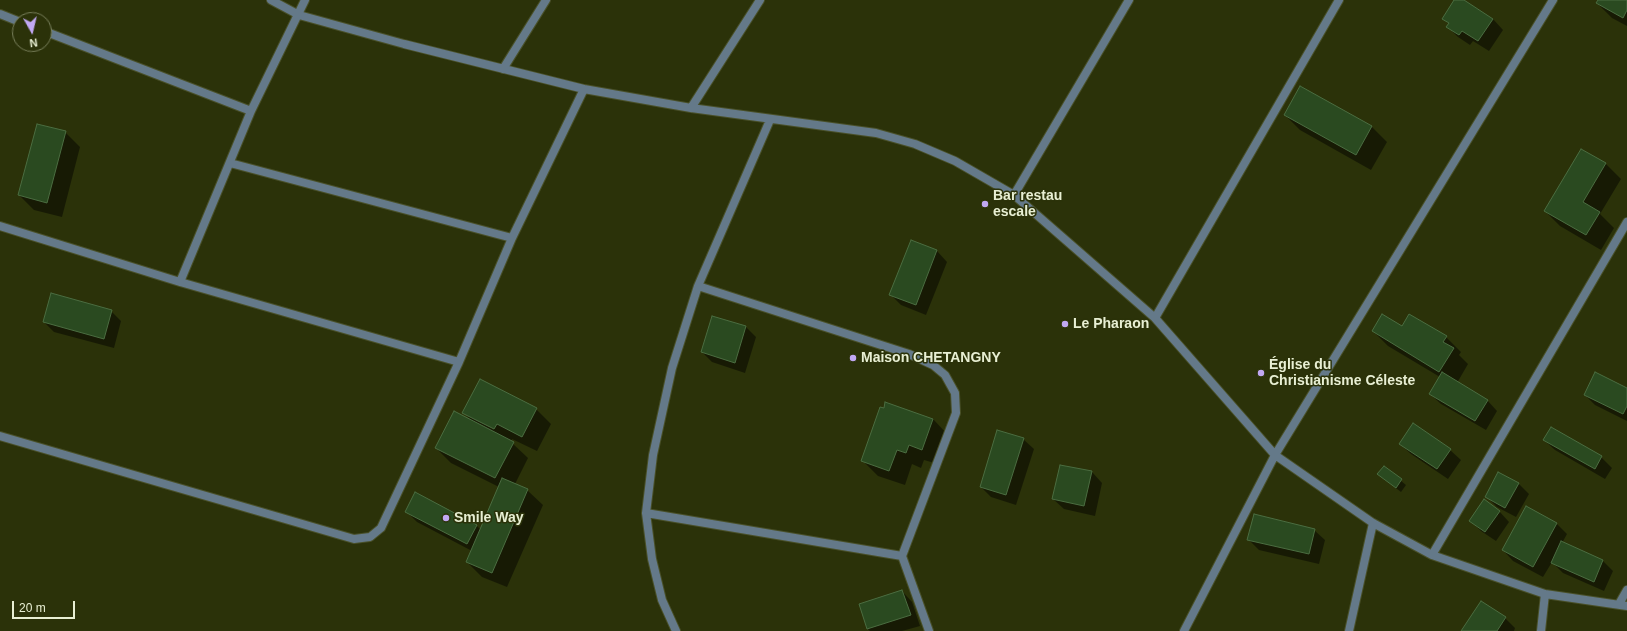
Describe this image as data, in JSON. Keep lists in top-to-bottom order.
{
  "places": [
    "Bar restau escale",
    "Le Pharaon",
    "Maison CHETANGNY",
    "Église du Christianisme Céleste",
    "Smile Way"
  ],
  "scale_bar": "20 m",
  "north": "bottom"
}
